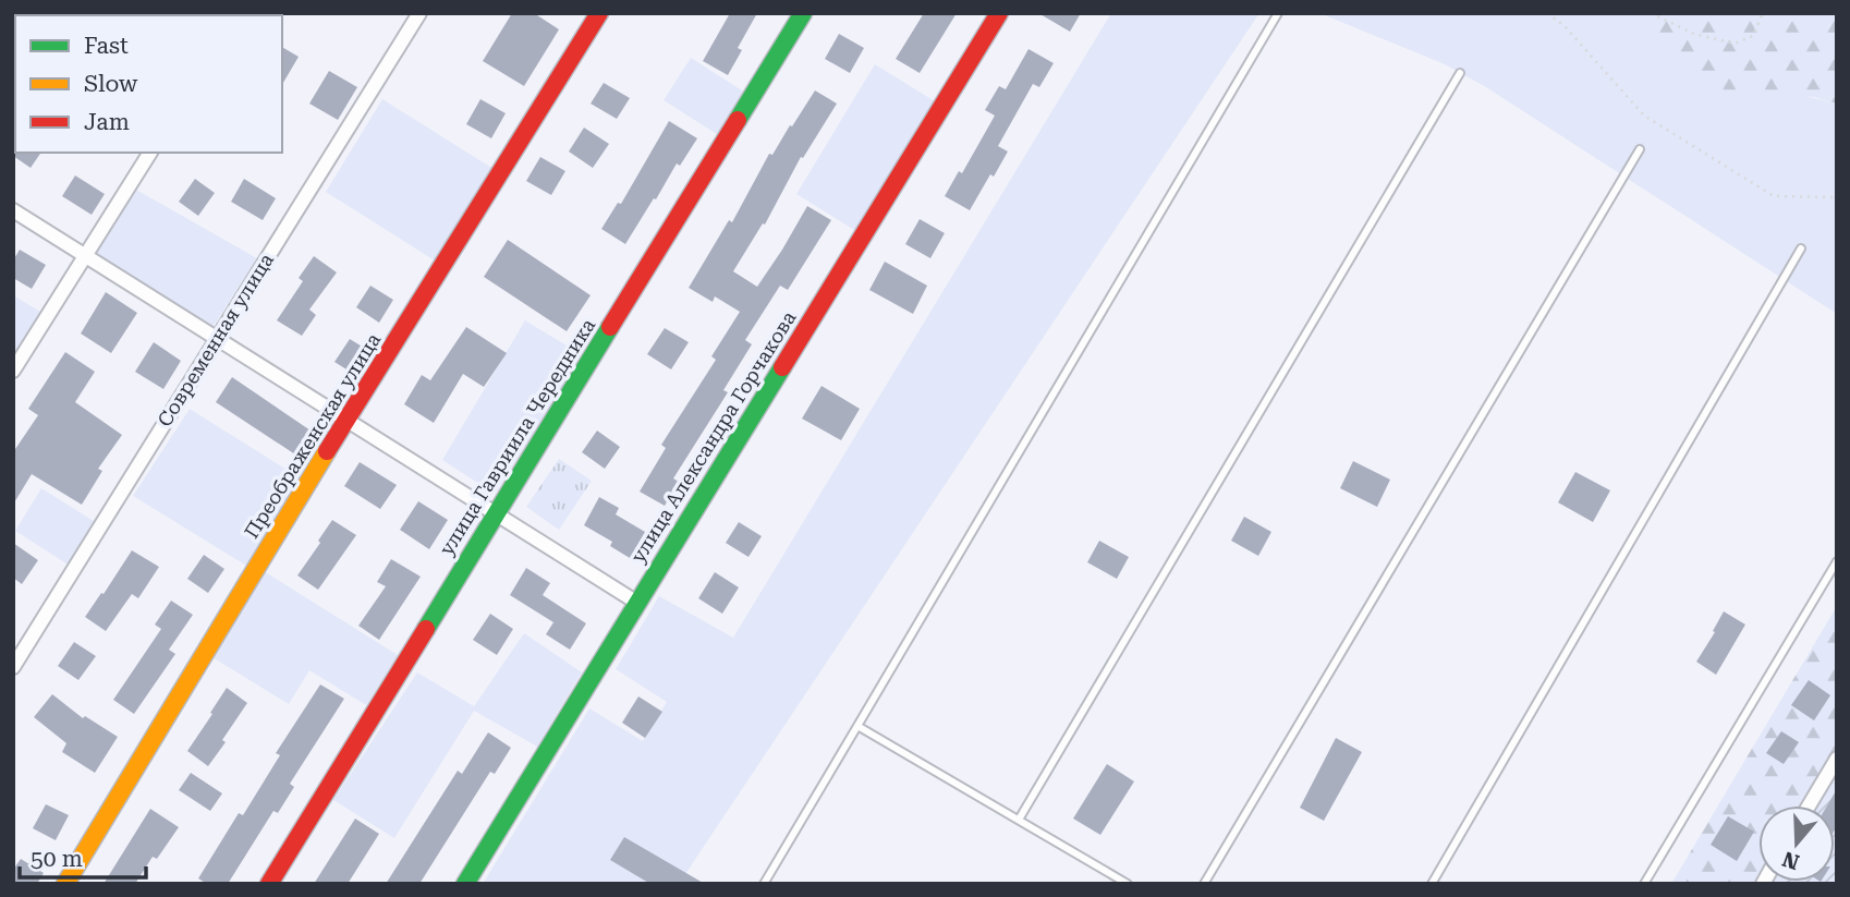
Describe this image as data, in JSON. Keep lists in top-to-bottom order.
{
  "streets": {
    "street": [
      "Современная улица",
      "Преображенская улица",
      "улица Гавриила Чередника",
      "улица Александра Горчакова"
    ]
  },
  "legend": ["Fast", "Slow", "Jam"],
  "scale_bar": "50 m",
  "north": "bottom"
}
